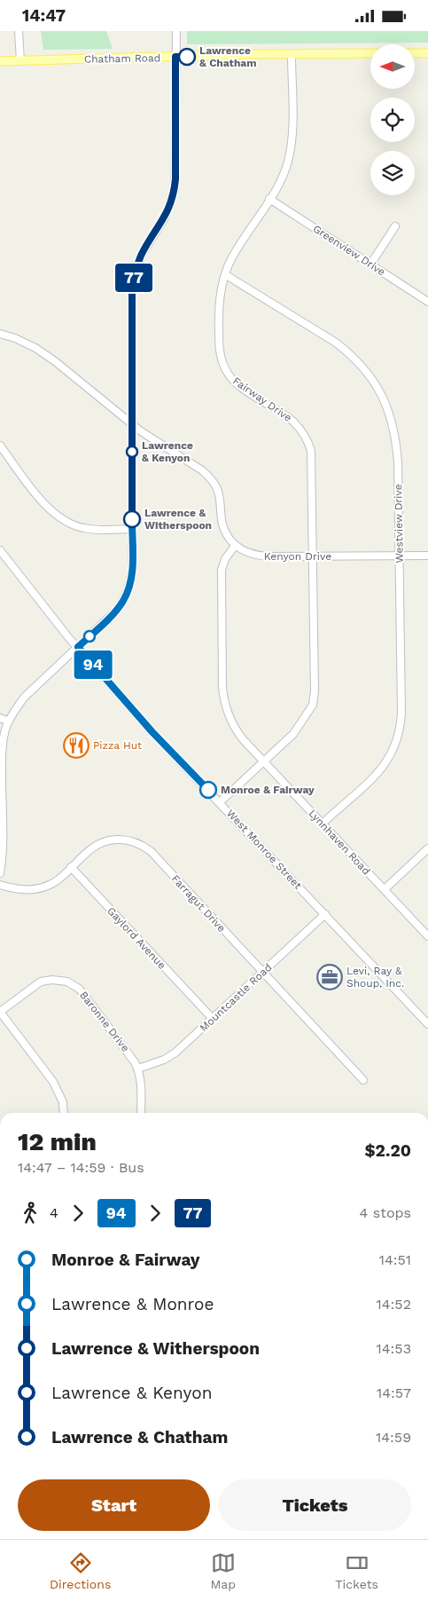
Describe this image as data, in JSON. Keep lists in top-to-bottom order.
{
  "streets": {
    "main road": ["Chatham Road"],
    "street": [
      "Greenview Drive",
      "Fairway Drive",
      "Westview Drive",
      "Kenyon Drive",
      "Lynnhaven Road",
      "West Monroe Street",
      "Farragut Drive",
      "Gaylord Avenue",
      "Mountcastle Road",
      "Baronne Drive"
    ]
  },
  "crossings": [
    ["Chatham Road", "Fairway Drive"],
    ["Greenview Drive", "Fairway Drive"],
    ["Fairway Drive", "Westview Drive"],
    ["Fairway Drive", "Kenyon Drive"],
    ["Fairway Drive", "Lynnhaven Road"],
    ["Fairway Drive", "West Monroe Street"],
    ["Westview Drive", "Kenyon Drive"],
    ["Westview Drive", "Lynnhaven Road"],
    ["Kenyon Drive", "Lynnhaven Road"],
    ["West Monroe Street", "Mountcastle Road"],
    ["Farragut Drive", "Gaylord Avenue"],
    ["Farragut Drive", "Mountcastle Road"],
    ["Gaylord Avenue", "Mountcastle Road"],
    ["Mountcastle Road", "Baronne Drive"]
  ],
  "places": {
    "other": [
      "Lawrence & Chatham",
      "Lawrence & Kenyon",
      "Lawrence & Witherspoon",
      "Monroe & Fairway"
    ],
    "restaurant": ["Pizza Hut"],
    "office": ["Levi, Ray & Shoup, Inc."]
  },
  "lines": ["bus line 77", "bus line 94"],
  "north": "left",
  "page": {
    "status": "14:47",
    "on_map": ["94", "77"],
    "heading": ["12 min", "14:47 – 14:59 · Bus", "$2.20"],
    "legs": [
      "4",
      "94",
      "77",
      "4 stops"
    ],
    "list": [
      {
        "name": "Monroe & Fairway",
        "value": "14:51"
      },
      {
        "name": "Lawrence & Monroe",
        "value": "14:52"
      },
      {
        "name": "Lawrence & Witherspoon",
        "value": "14:53"
      },
      {
        "name": "Lawrence & Kenyon",
        "value": "14:57"
      },
      {
        "name": "Lawrence & Chatham",
        "value": "14:59"
      }
    ],
    "buttons": ["Start", "Tickets"],
    "tabs": ["Directions", "Map", "Tickets"]
  }
}
